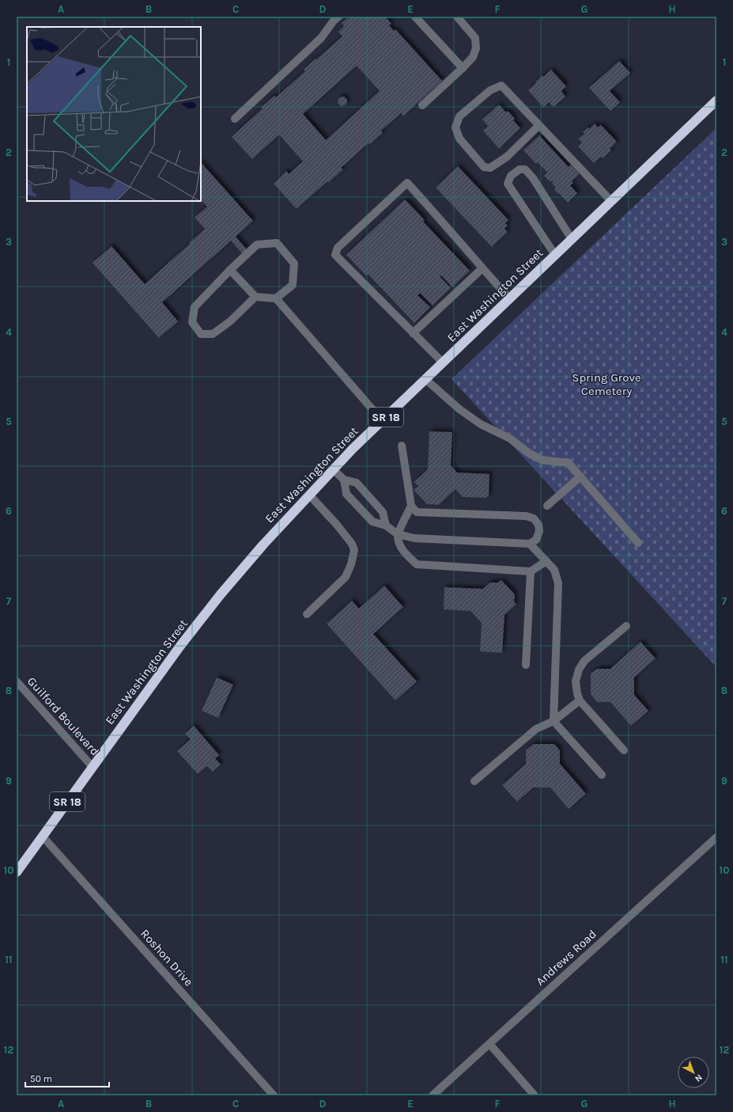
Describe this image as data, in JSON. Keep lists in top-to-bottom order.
{
  "streets": {
    "highway": ["East Washington Street", "SR 18"],
    "street": ["Guilford Boulevard", "Roshon Drive", "Andrews Road"]
  },
  "crossings": [
    ["East Washington Street", "Guilford Boulevard"],
    ["East Washington Street", "Roshon Drive"]
  ],
  "parks": ["Spring Grove Cemetery"],
  "scale_bar": "50 m",
  "north": "bottom right",
  "grid": {
    "columns": [
      "A",
      "B",
      "C",
      "D",
      "E",
      "F",
      "G",
      "H"
    ],
    "rows": [
      "1",
      "2",
      "3",
      "4",
      "5",
      "6",
      "7",
      "8",
      "9",
      "10",
      "11",
      "12"
    ]
  }
}
